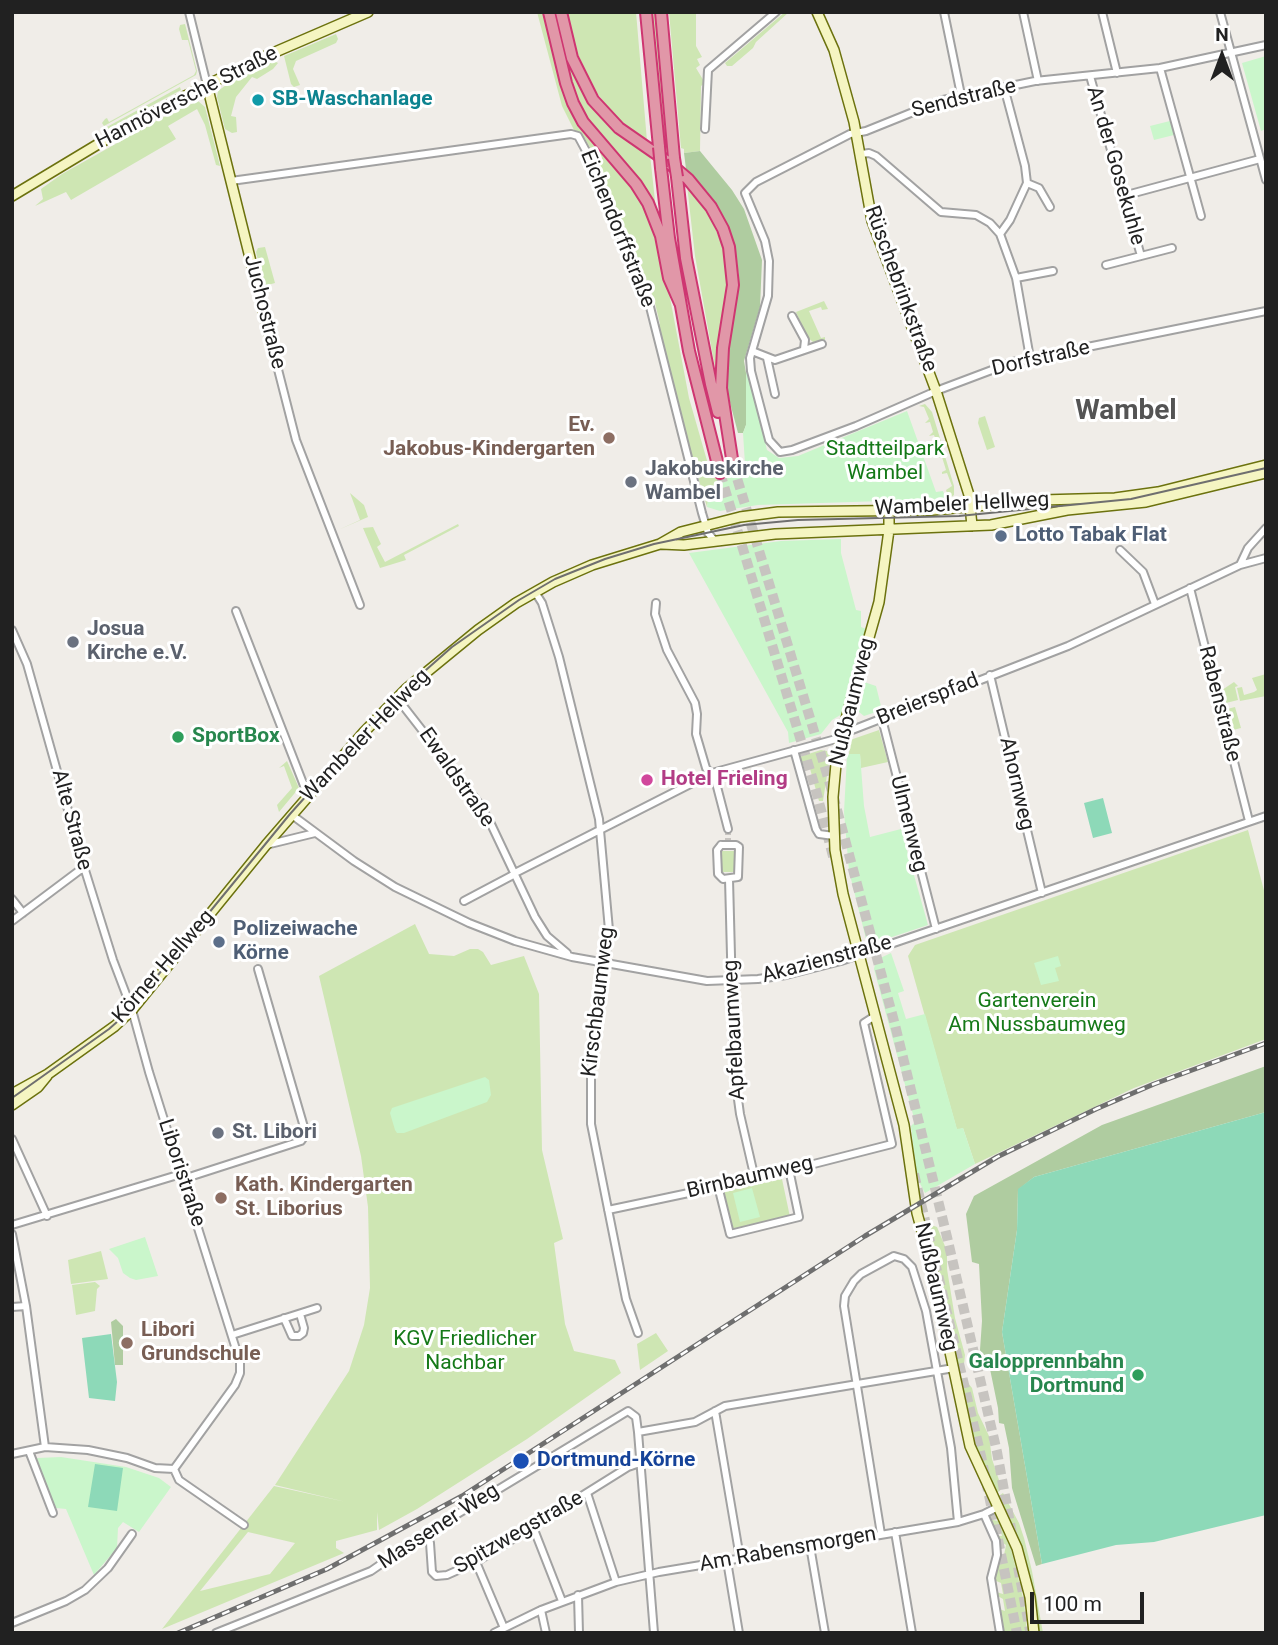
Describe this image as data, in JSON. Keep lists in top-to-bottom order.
{
  "streets": {
    "main road": [
      "Hannöversche Straße",
      "Rüschebrinkstraße",
      "Juchostraße",
      "Wambeler Hellweg",
      "Nußbaumweg",
      "Körner Hellweg"
    ],
    "street": [
      "Sendstraße",
      "An der Gosekuhle",
      "Eichendorffstraße",
      "Dorfstraße",
      "Breierspfad",
      "Rabenstraße",
      "Ewaldstraße",
      "Ahornweg",
      "Alte Straße",
      "Ulmenweg",
      "Akazienstraße",
      "Kirschbaumweg",
      "Apfelbaumweg",
      "Liboristraße",
      "Birnbaumweg",
      "Massener Weg",
      "Spitzwegstraße",
      "Am Rabensmorgen"
    ]
  },
  "crossings": [
    ["Hannöversche Straße", "Juchostraße"],
    ["Sendstraße", "An der Gosekuhle"],
    ["Sendstraße", "Rüschebrinkstraße"],
    ["Sendstraße", "Dorfstraße"],
    ["Eichendorffstraße", "Juchostraße"],
    ["Eichendorffstraße", "Wambeler Hellweg"],
    ["Rüschebrinkstraße", "Dorfstraße"],
    ["Rüschebrinkstraße", "Wambeler Hellweg"],
    ["Wambeler Hellweg", "Nußbaumweg"],
    ["Wambeler Hellweg", "Ewaldstraße"],
    ["Wambeler Hellweg", "Akazienstraße"],
    ["Wambeler Hellweg", "Körner Hellweg"],
    ["Wambeler Hellweg", "Kirschbaumweg"],
    ["Breierspfad", "Nußbaumweg"],
    ["Breierspfad", "Rabenstraße"],
    ["Breierspfad", "Ewaldstraße"],
    ["Breierspfad", "Ahornweg"],
    ["Breierspfad", "Ulmenweg"],
    ["Breierspfad", "Kirschbaumweg"],
    ["Nußbaumweg", "Akazienstraße"],
    ["Nußbaumweg", "Birnbaumweg"],
    ["Nußbaumweg", "Am Rabensmorgen"],
    ["Rabenstraße", "Akazienstraße"],
    ["Ewaldstraße", "Akazienstraße"],
    ["Ahornweg", "Akazienstraße"],
    ["Alte Straße", "Körner Hellweg"],
    ["Alte Straße", "Liboristraße"],
    ["Ulmenweg", "Akazienstraße"],
    ["Akazienstraße", "Kirschbaumweg"],
    ["Akazienstraße", "Apfelbaumweg"],
    ["Körner Hellweg", "Liboristraße"],
    ["Kirschbaumweg", "Birnbaumweg"],
    ["Apfelbaumweg", "Birnbaumweg"],
    ["Massener Weg", "Spitzwegstraße"]
  ],
  "districts": ["Wambel"],
  "parks": ["Stadtteilpark Wambel", "Gartenverein Am Nussbaumweg", "KGV Friedlicher Nachbar"],
  "places": [
    "SB-Waschanlage",
    "Ev. Jakobus-Kindergarten",
    "Jakobuskirche Wambel",
    "Lotto Tabak Flat",
    "Josua Kirche e.V.",
    "SportBox",
    "Hotel Frieling",
    "Polizeiwache Körne",
    "St. Libori",
    "Kath. Kindergarten St. Liborius",
    "Libori Grundschule",
    "Galopprennbahn Dortmund",
    "Dortmund-Körne"
  ],
  "scale_bar": "100 m",
  "north": "top"
}
